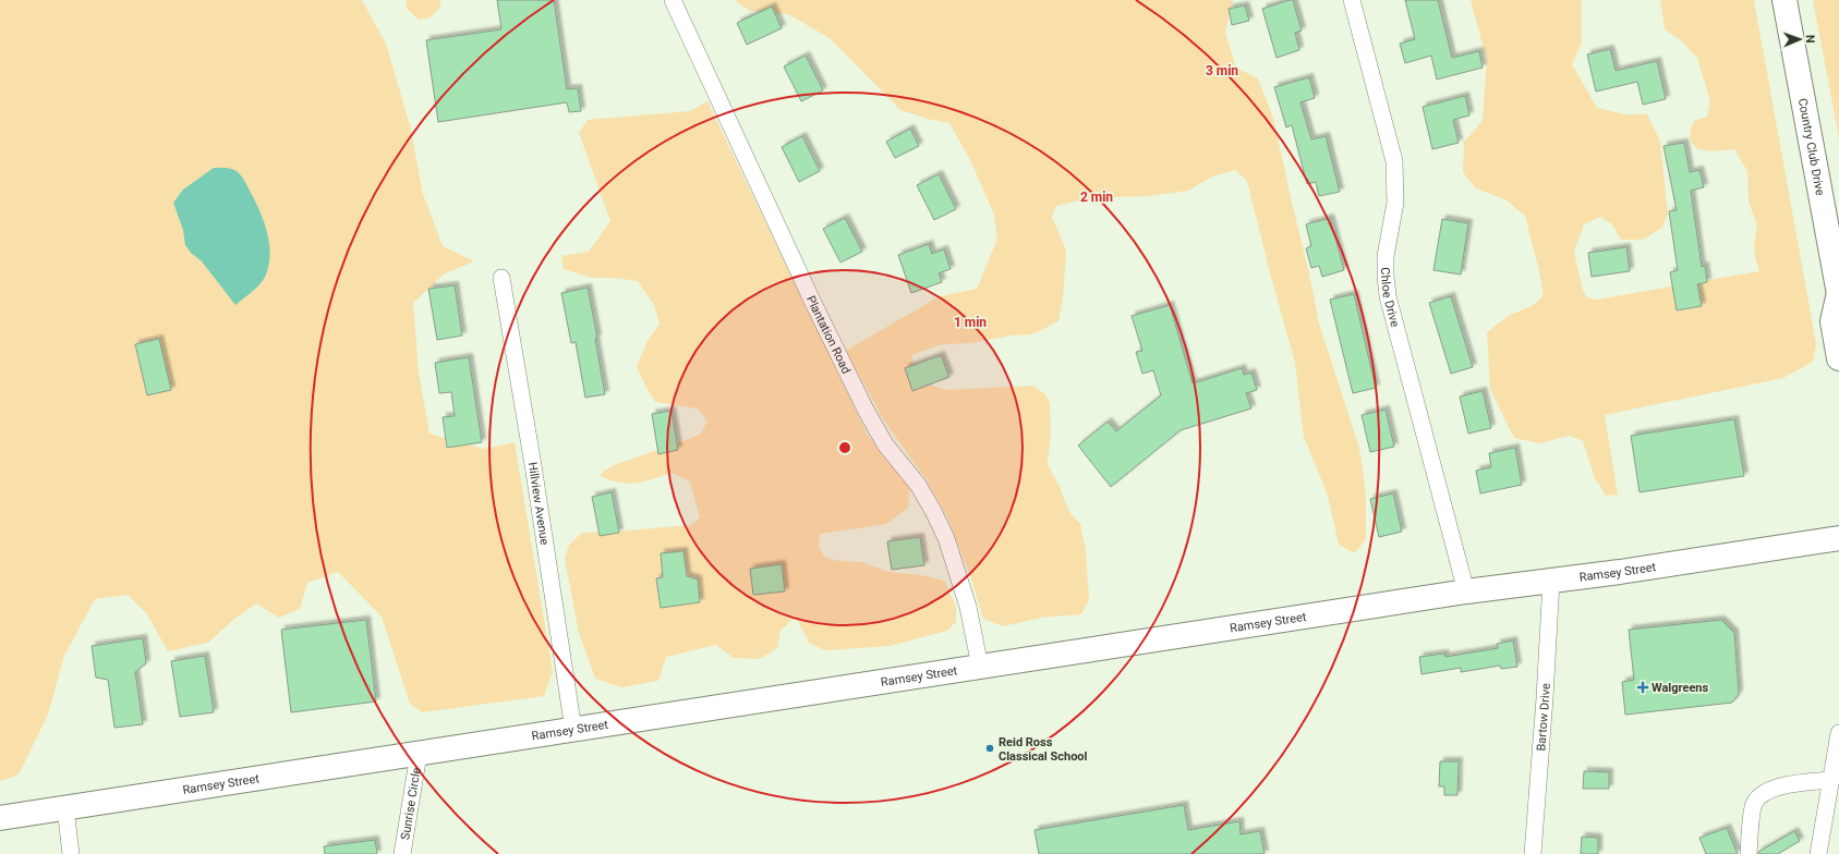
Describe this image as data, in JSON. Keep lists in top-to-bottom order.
{
  "streets": {
    "main road": ["Country Club Drive", "Ramsey Street"],
    "street": [
      "Chloe Drive",
      "Plantation Road",
      "Hillview Avenue",
      "Bartow Drive",
      "Sunrise Circle"
    ]
  },
  "crossings": [
    ["Chloe Drive", "Ramsey Street"],
    ["Plantation Road", "Ramsey Street"],
    ["Hillview Avenue", "Ramsey Street"],
    ["Ramsey Street", "Bartow Drive"],
    ["Ramsey Street", "Sunrise Circle"]
  ],
  "places": {
    "health": ["Walgreens"],
    "other": ["Reid Ross Classical School"]
  },
  "north": "right",
  "rings": ["3 min", "2 min", "1 min"]
}
